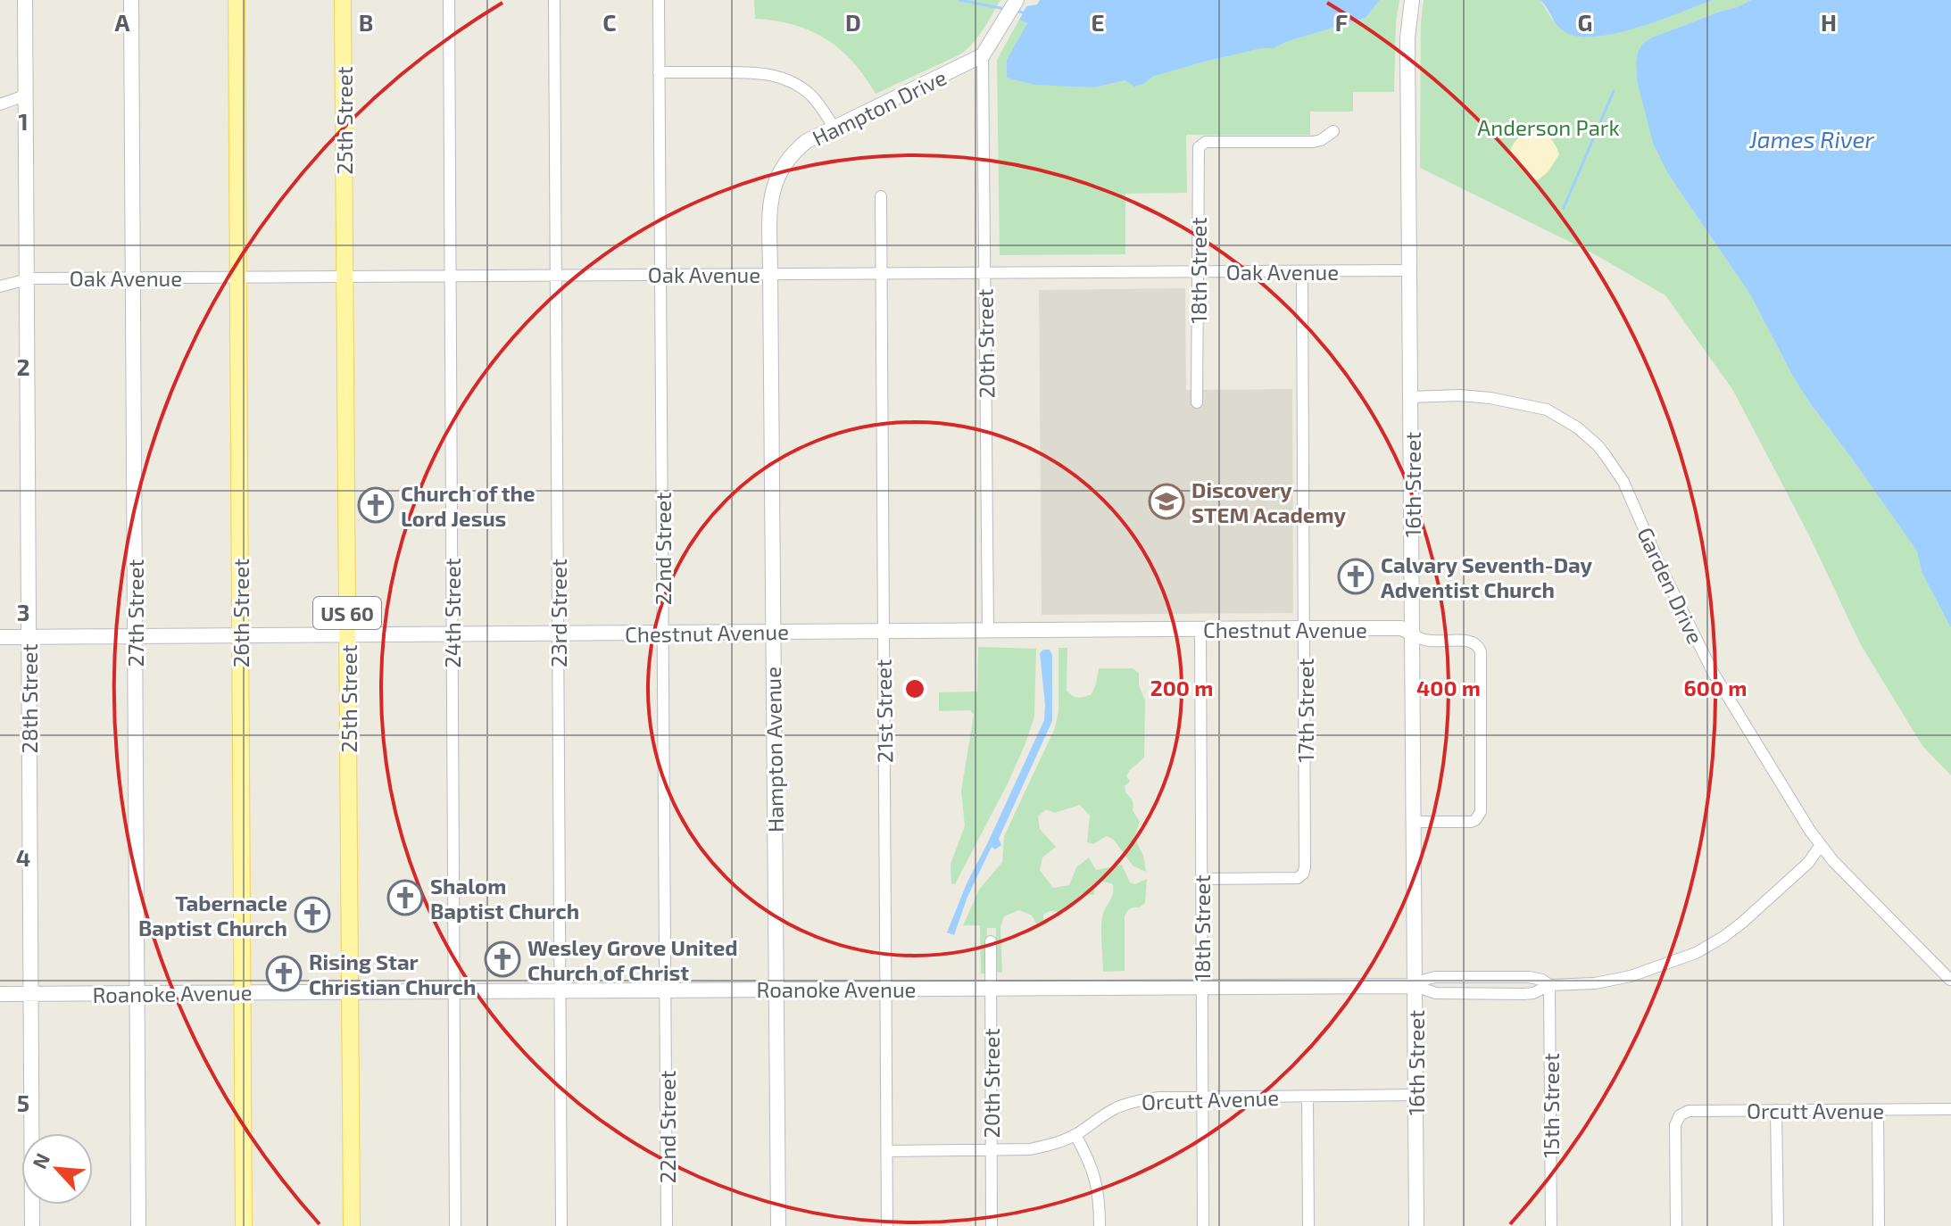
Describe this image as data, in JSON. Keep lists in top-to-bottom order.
{
  "streets": {
    "main road": [
      "Hampton Drive",
      "25th Street",
      "16th Street",
      "27th Street",
      "26th Street",
      "US 60",
      "Chestnut Avenue",
      "28th Street",
      "Hampton Avenue",
      "Roanoke Avenue"
    ],
    "street": [
      "18th Street",
      "Oak Avenue",
      "20th Street",
      "22nd Street",
      "Garden Drive",
      "24th Street",
      "23rd Street",
      "17th Street",
      "21st Street",
      "Orcutt Avenue",
      "15th Street"
    ]
  },
  "crossings": [
    ["Hampton Drive", "Oak Avenue"],
    ["Hampton Drive", "20th Street"],
    ["Hampton Drive", "Hampton Avenue"],
    ["25th Street", "Oak Avenue"],
    ["25th Street", "Chestnut Avenue"],
    ["25th Street", "Roanoke Avenue"],
    ["18th Street", "Oak Avenue"],
    ["18th Street", "Chestnut Avenue"],
    ["18th Street", "17th Street"],
    ["18th Street", "Roanoke Avenue"],
    ["18th Street", "Orcutt Avenue"],
    ["Oak Avenue", "20th Street"],
    ["Oak Avenue", "16th Street"],
    ["Oak Avenue", "22nd Street"],
    ["Oak Avenue", "27th Street"],
    ["Oak Avenue", "26th Street"],
    ["Oak Avenue", "24th Street"],
    ["Oak Avenue", "23rd Street"],
    ["Oak Avenue", "28th Street"],
    ["Oak Avenue", "17th Street"],
    ["Oak Avenue", "21st Street"],
    ["Oak Avenue", "Hampton Avenue"],
    ["20th Street", "Chestnut Avenue"],
    ["20th Street", "Roanoke Avenue"],
    ["20th Street", "Orcutt Avenue"],
    ["16th Street", "Garden Drive"],
    ["16th Street", "Chestnut Avenue"],
    ["16th Street", "Roanoke Avenue"],
    ["16th Street", "Orcutt Avenue"],
    ["22nd Street", "Chestnut Avenue"],
    ["22nd Street", "Roanoke Avenue"],
    ["Garden Drive", "Roanoke Avenue"],
    ["27th Street", "Chestnut Avenue"],
    ["27th Street", "Roanoke Avenue"],
    ["26th Street", "Chestnut Avenue"],
    ["26th Street", "Roanoke Avenue"],
    ["24th Street", "Chestnut Avenue"],
    ["24th Street", "Roanoke Avenue"],
    ["23rd Street", "Chestnut Avenue"],
    ["23rd Street", "Roanoke Avenue"],
    ["Chestnut Avenue", "28th Street"],
    ["Chestnut Avenue", "17th Street"],
    ["Chestnut Avenue", "21st Street"],
    ["Chestnut Avenue", "Hampton Avenue"],
    ["28th Street", "Roanoke Avenue"],
    ["21st Street", "Roanoke Avenue"],
    ["21st Street", "Orcutt Avenue"],
    ["Hampton Avenue", "Roanoke Avenue"],
    ["Roanoke Avenue", "15th Street"]
  ],
  "water": ["James River"],
  "parks": ["Anderson Park"],
  "places": {
    "school or university": ["Discovery STEM Academy"],
    "church": [
      "Church of the Lord Jesus",
      "Calvary Seventh-Day Adventist Church",
      "Shalom Baptist Church",
      "Tabernacle Baptist Church",
      "Wesley Grove United Church of Christ",
      "Rising Star Christian Church"
    ]
  },
  "north": "top left",
  "grid": {
    "columns": [
      "A",
      "B",
      "C",
      "D",
      "E",
      "F",
      "G",
      "H"
    ],
    "rows": [
      "1",
      "2",
      "3",
      "4",
      "5"
    ]
  },
  "rings": ["200 m", "400 m", "600 m"]
}
